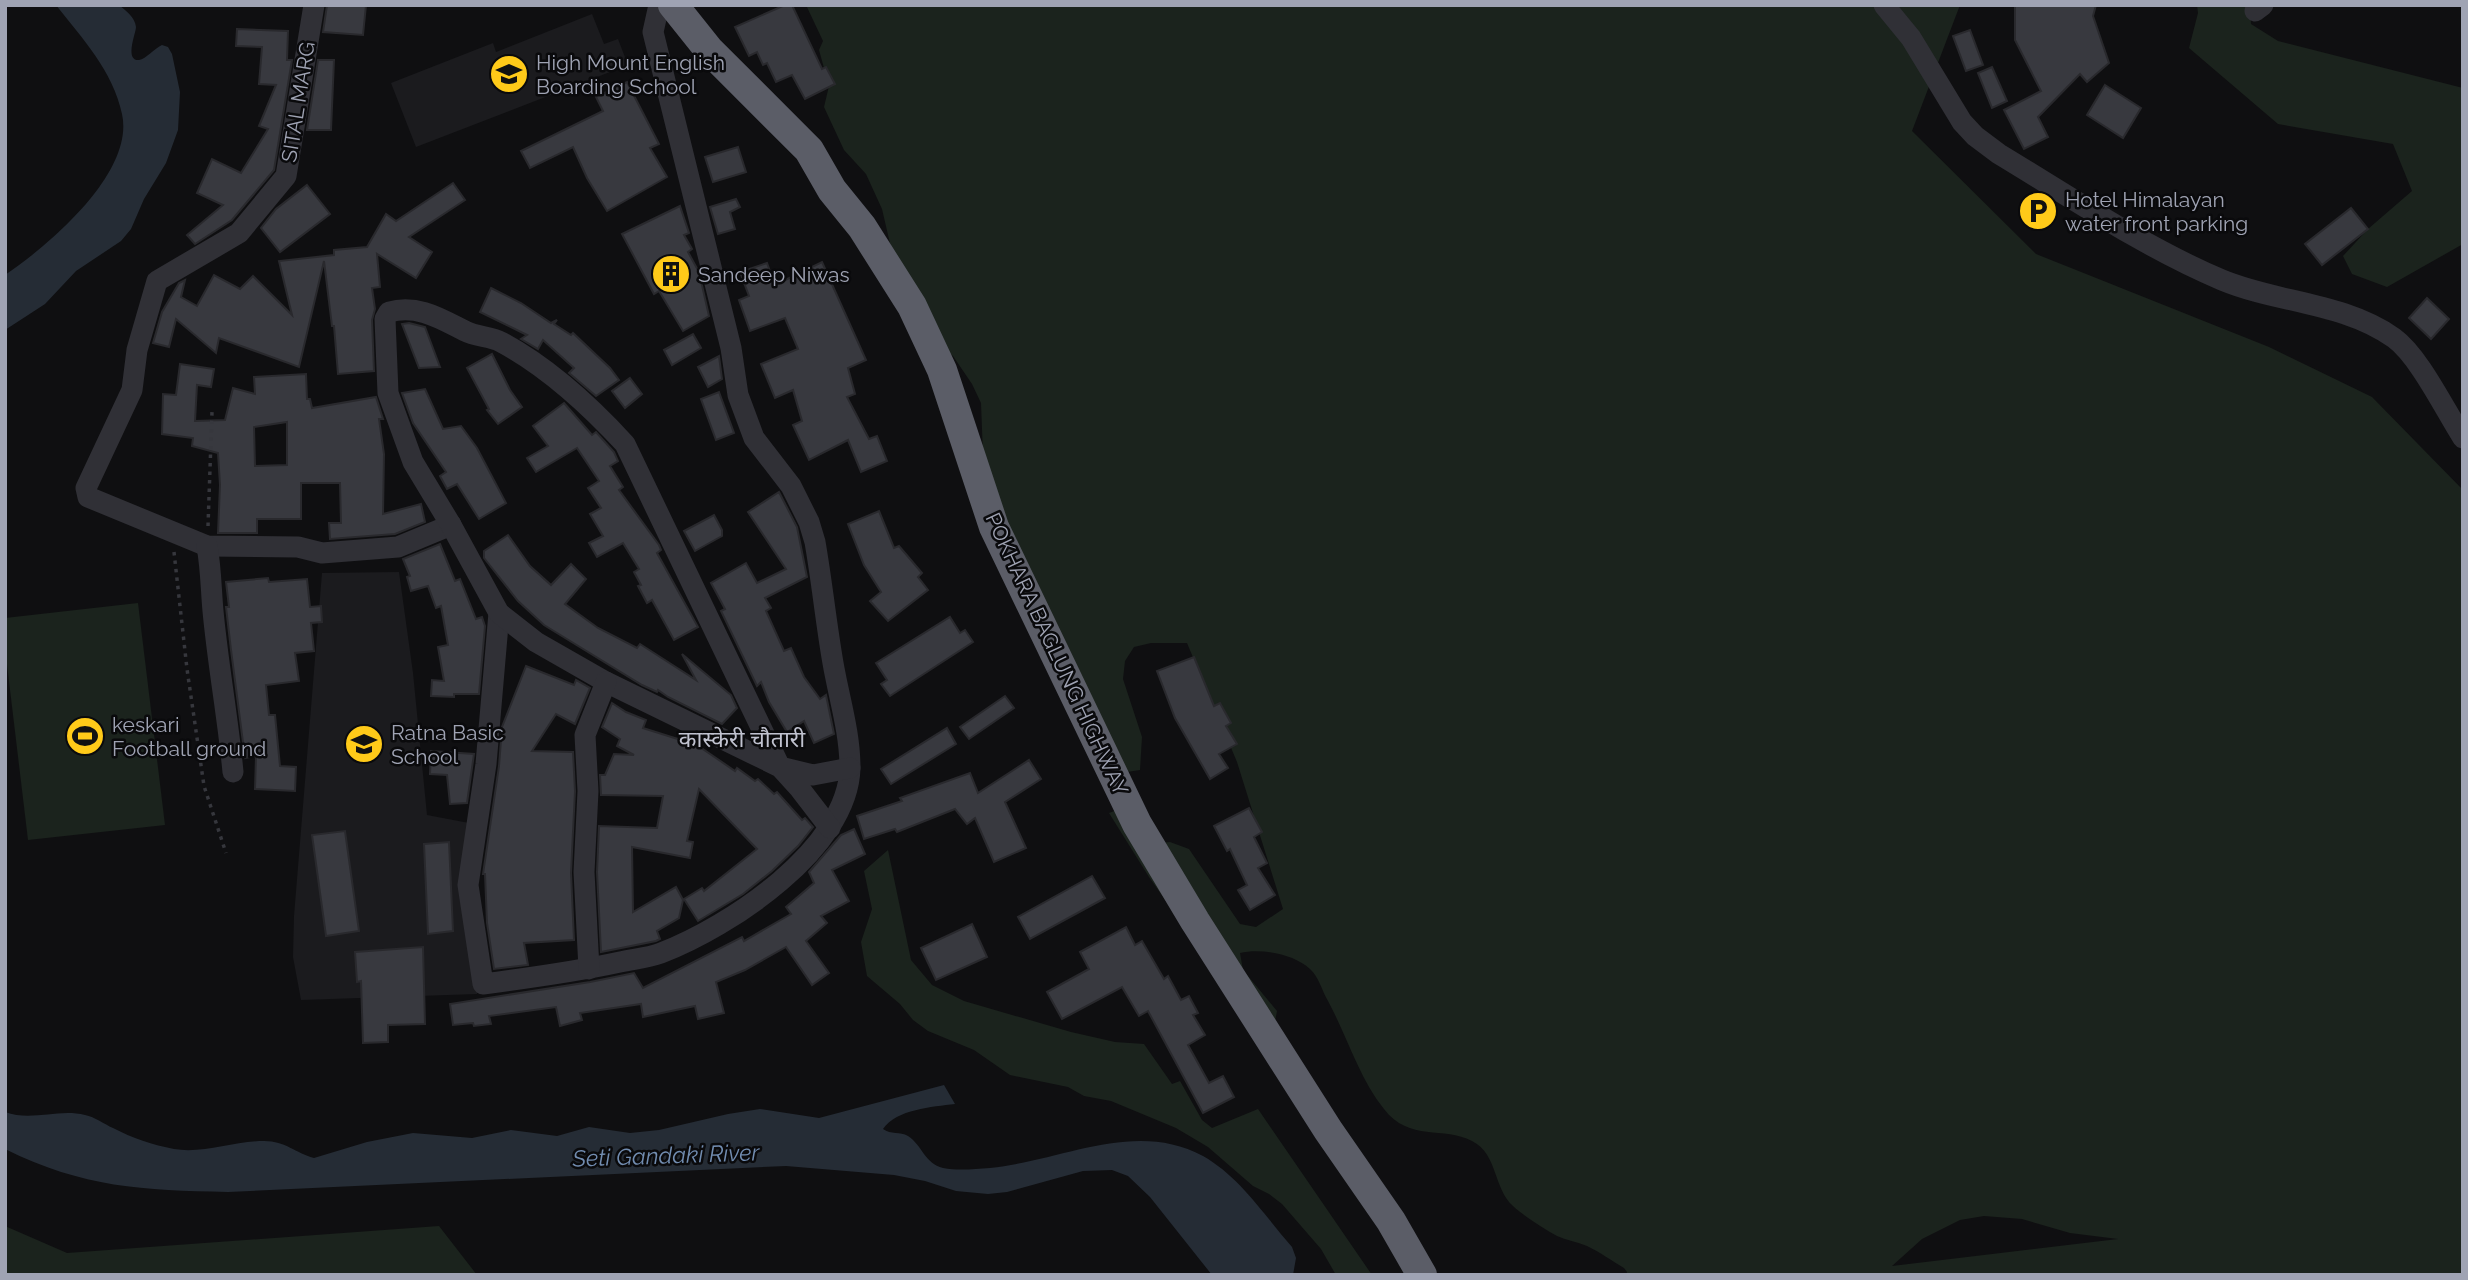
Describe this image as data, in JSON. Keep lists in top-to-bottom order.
{
  "streets": {
    "highway": ["POKHARA BAGLUNG HIGHWAY"],
    "street": ["SITAL MARG"]
  },
  "districts": ["कास्केरी चौतारी"],
  "water": ["Seti Gandaki River"],
  "places": {
    "school or university": ["High Mount English Boarding School", "Ratna Basic School"],
    "parking": ["Hotel Himalayan water front parking"],
    "building": ["Sandeep Niwas"],
    "sports": ["keskari Football ground"]
  }
}
